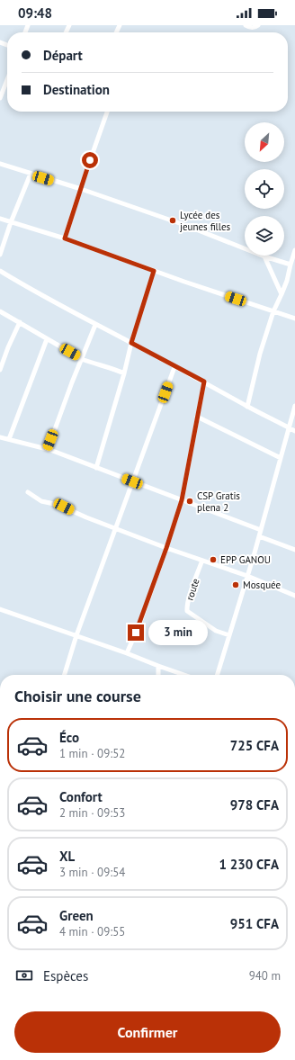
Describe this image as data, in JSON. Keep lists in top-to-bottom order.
{
  "streets": {
    "street": ["route"]
  },
  "places": [
    "Lycée des jeunes filles",
    "CSP Gratis plena 2",
    "EPP GANOU",
    "Mosquée"
  ],
  "north": "bottom left",
  "page": {
    "status": "09:48",
    "banner": ["Départ", "Destination"],
    "bubble": "3 min",
    "heading": "Choisir une course",
    "list": [
      {
        "name": "Éco",
        "note": "1 min · 09:52",
        "value": "725 CFA"
      },
      {
        "name": "Confort",
        "note": "2 min · 09:53",
        "value": "978 CFA"
      },
      {
        "name": "XL",
        "note": "3 min · 09:54",
        "value": "1 230 CFA"
      },
      {
        "name": "Green",
        "note": "4 min · 09:55",
        "value": "951 CFA"
      }
    ],
    "pay": ["Espèces", "940 m"],
    "buttons": "Confirmer"
  }
}
